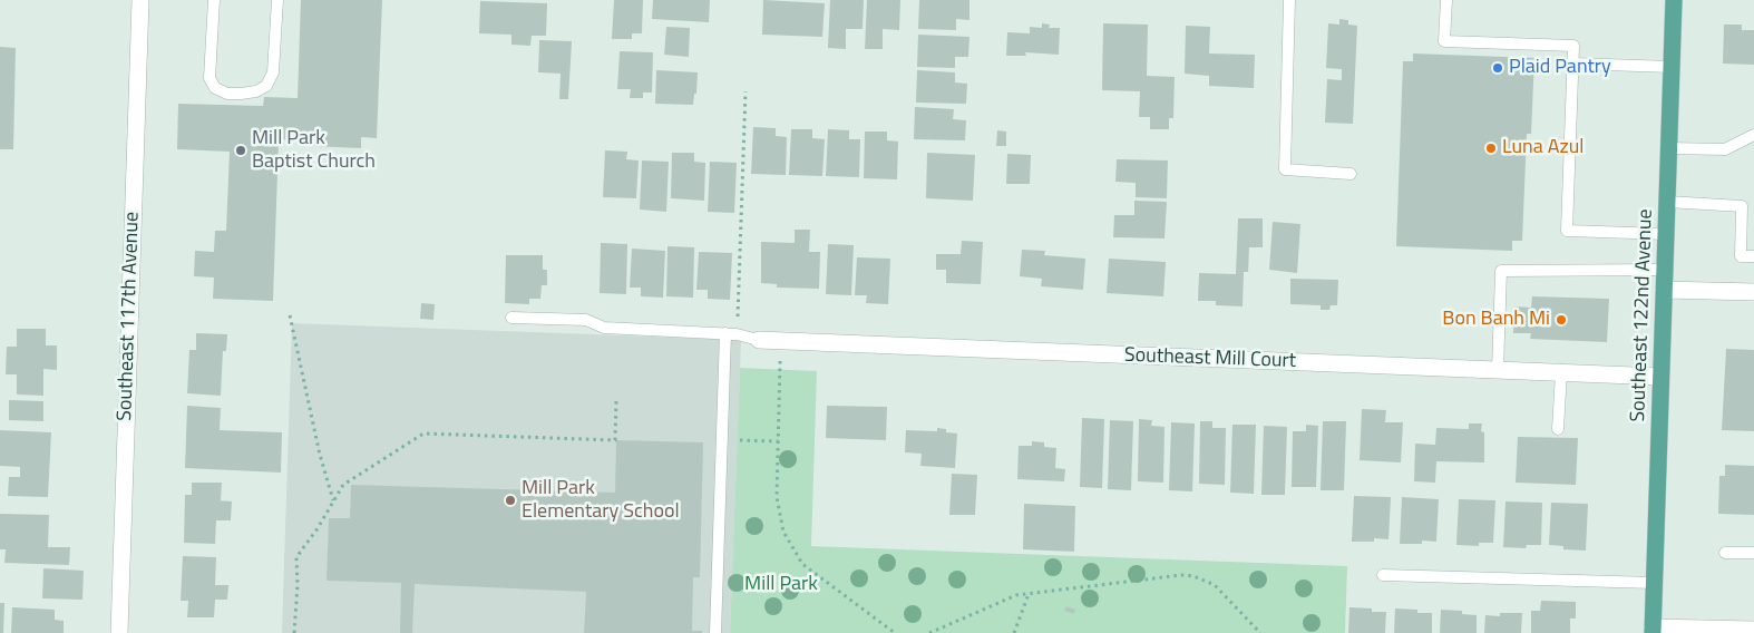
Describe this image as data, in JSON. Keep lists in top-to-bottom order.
{
  "streets": {
    "main road": ["Southeast 122nd Avenue"],
    "street": ["Southeast 117th Avenue", "Southeast Mill Court"]
  },
  "crossings": [
    ["Southeast 122nd Avenue", "Southeast Mill Court"]
  ],
  "parks": ["Mill Park"],
  "places": [
    "Plaid Pantry",
    "Luna Azul",
    "Mill Park Baptist Church",
    "Bon Banh Mi",
    "Mill Park Elementary School"
  ]
}
